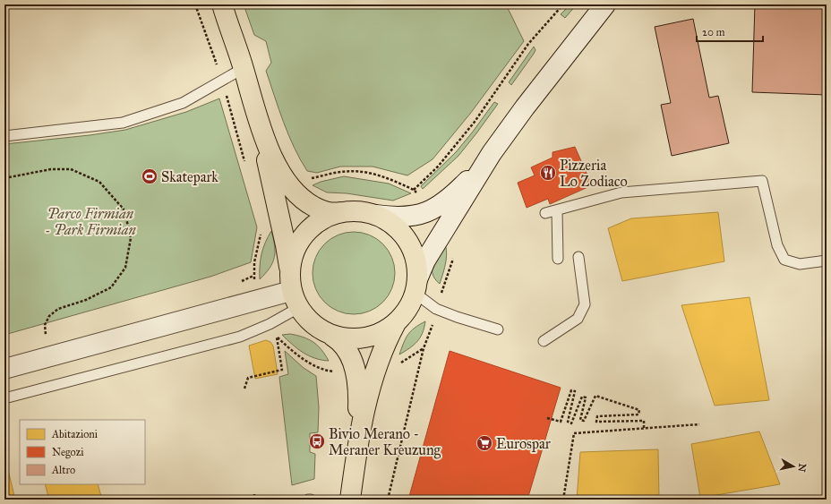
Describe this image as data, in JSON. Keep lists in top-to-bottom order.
{
  "parks": ["Parco Firmian - Park Firmian"],
  "places": {
    "restaurant": ["Pizzeria Lo Zodiaco"],
    "sports": ["Skatepark"],
    "bus stop": ["Bivio Merano - Meraner Kreuzung"],
    "supermarket": ["Eurospar"]
  },
  "legend": ["Abitazioni", "Negozi", "Altro"],
  "scale_bar": "20 m",
  "north": "right"
}
